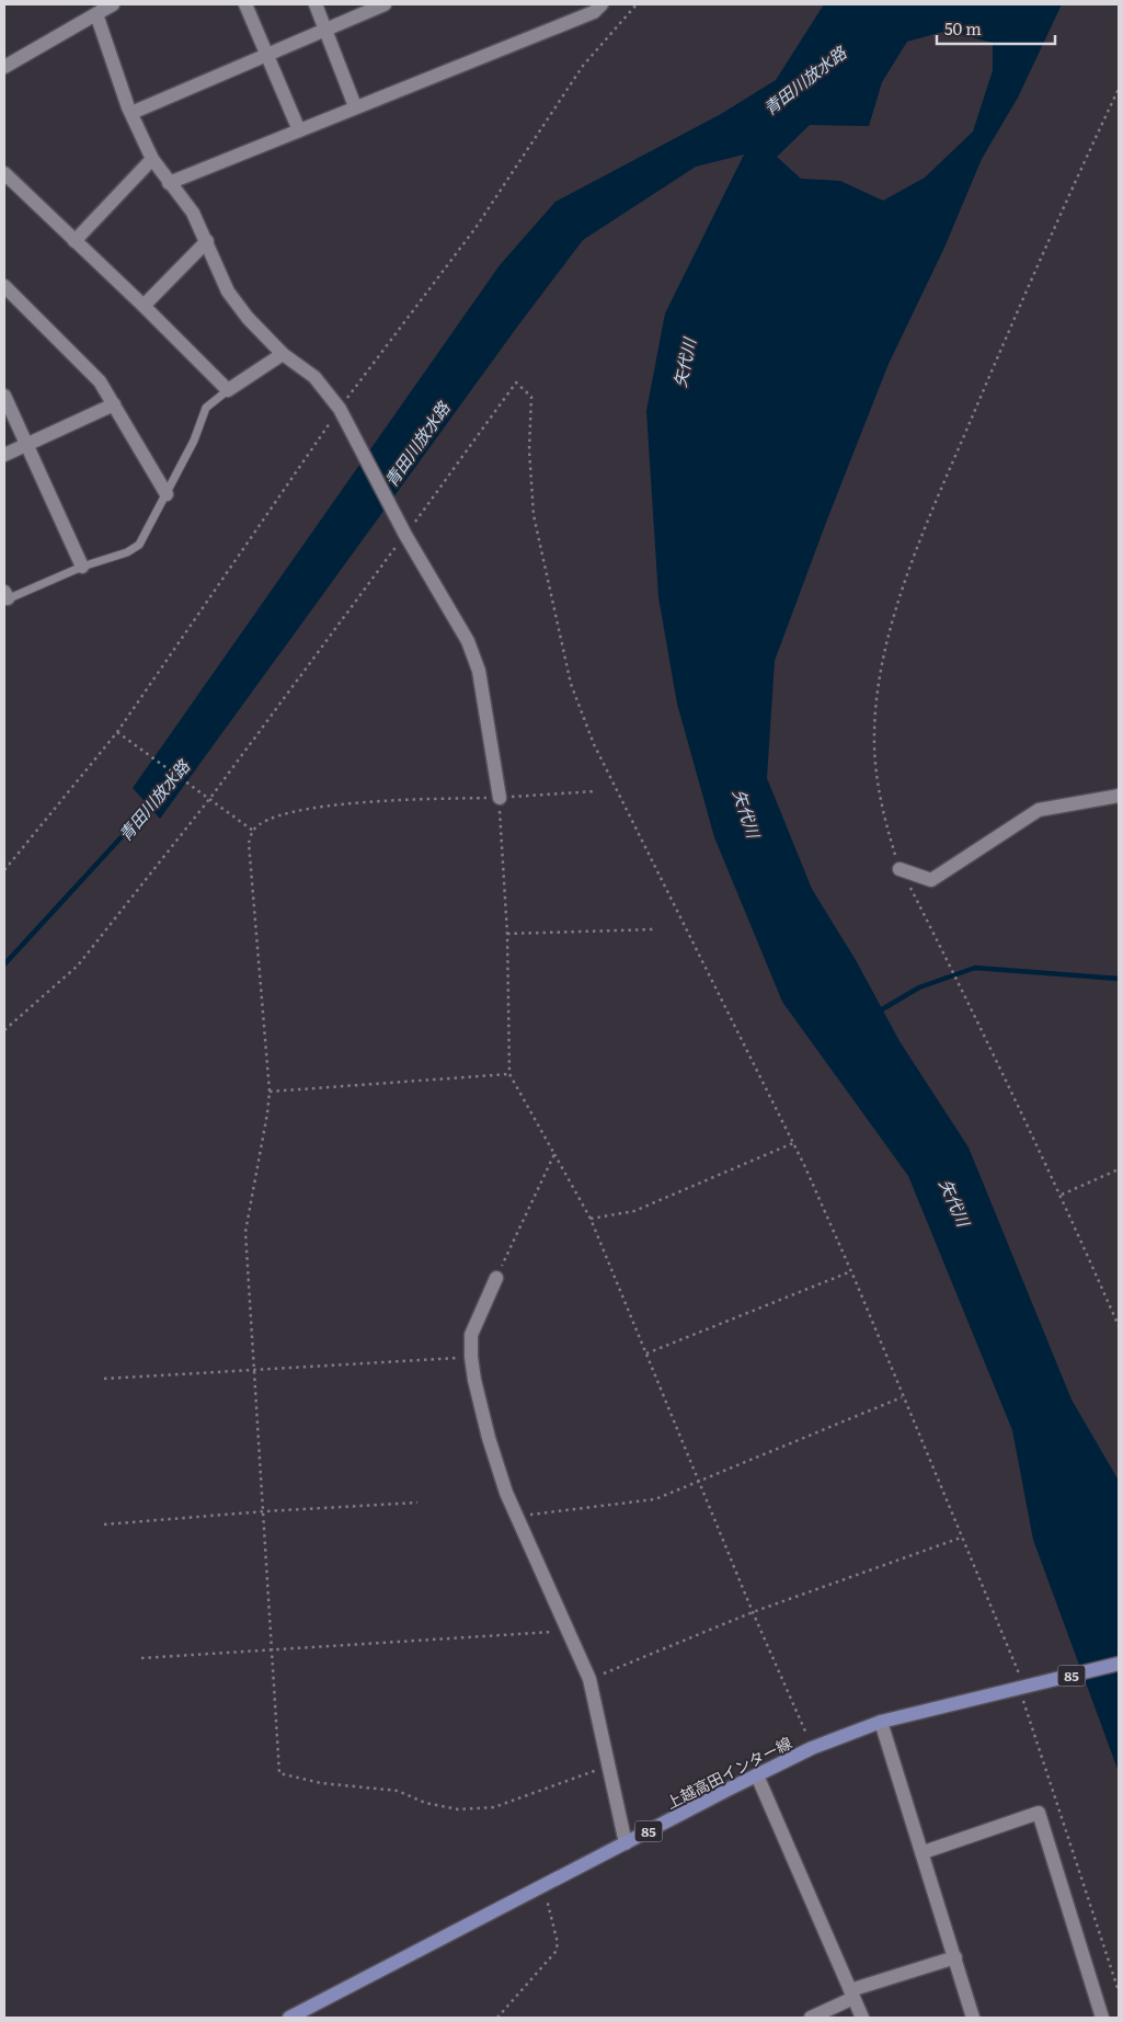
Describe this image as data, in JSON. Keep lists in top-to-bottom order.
{
  "streets": {
    "main road": ["85", "上越高田インター線"]
  },
  "water": ["青田川放水路", "矢代川"],
  "scale_bar": "50 m"
}
